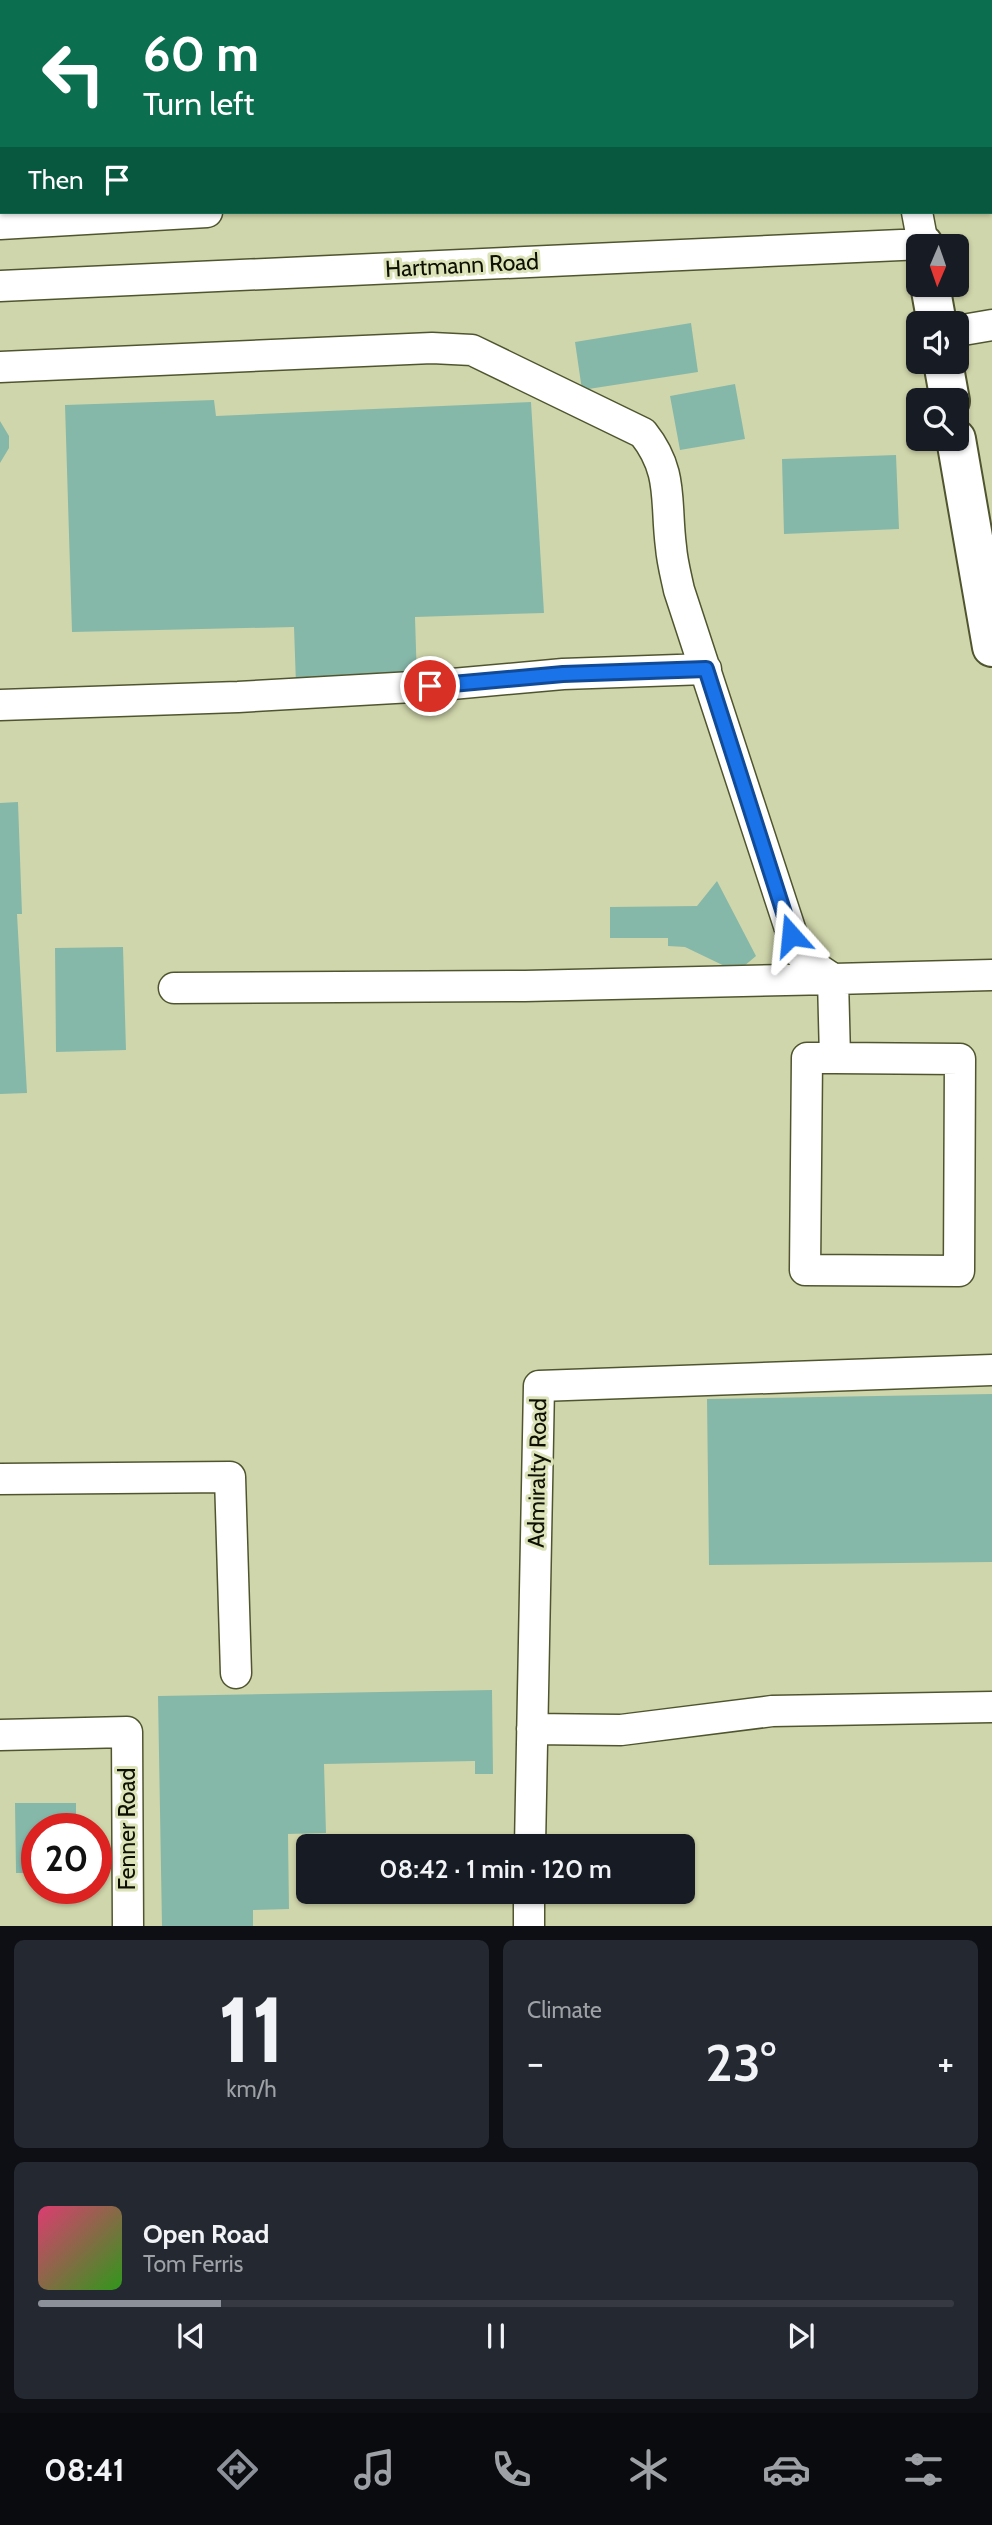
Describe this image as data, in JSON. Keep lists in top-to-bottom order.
{
  "streets": {
    "street": ["Hartmann Road", "Admiralty Road", "Fenner Road"]
  },
  "north": "bottom",
  "page": {
    "turn": ["60 m", "Turn left"],
    "then": "Then",
    "limit": "20",
    "trip": "08:42 · 1 min · 120 m",
    "tile": [
      ["11", "km/h"],
      "Climate"
    ],
    "heat": ["−", "23°", "+"],
    "song": ["Open Road", "Tom Ferris"],
    "tabs": "08:41"
  }
}
